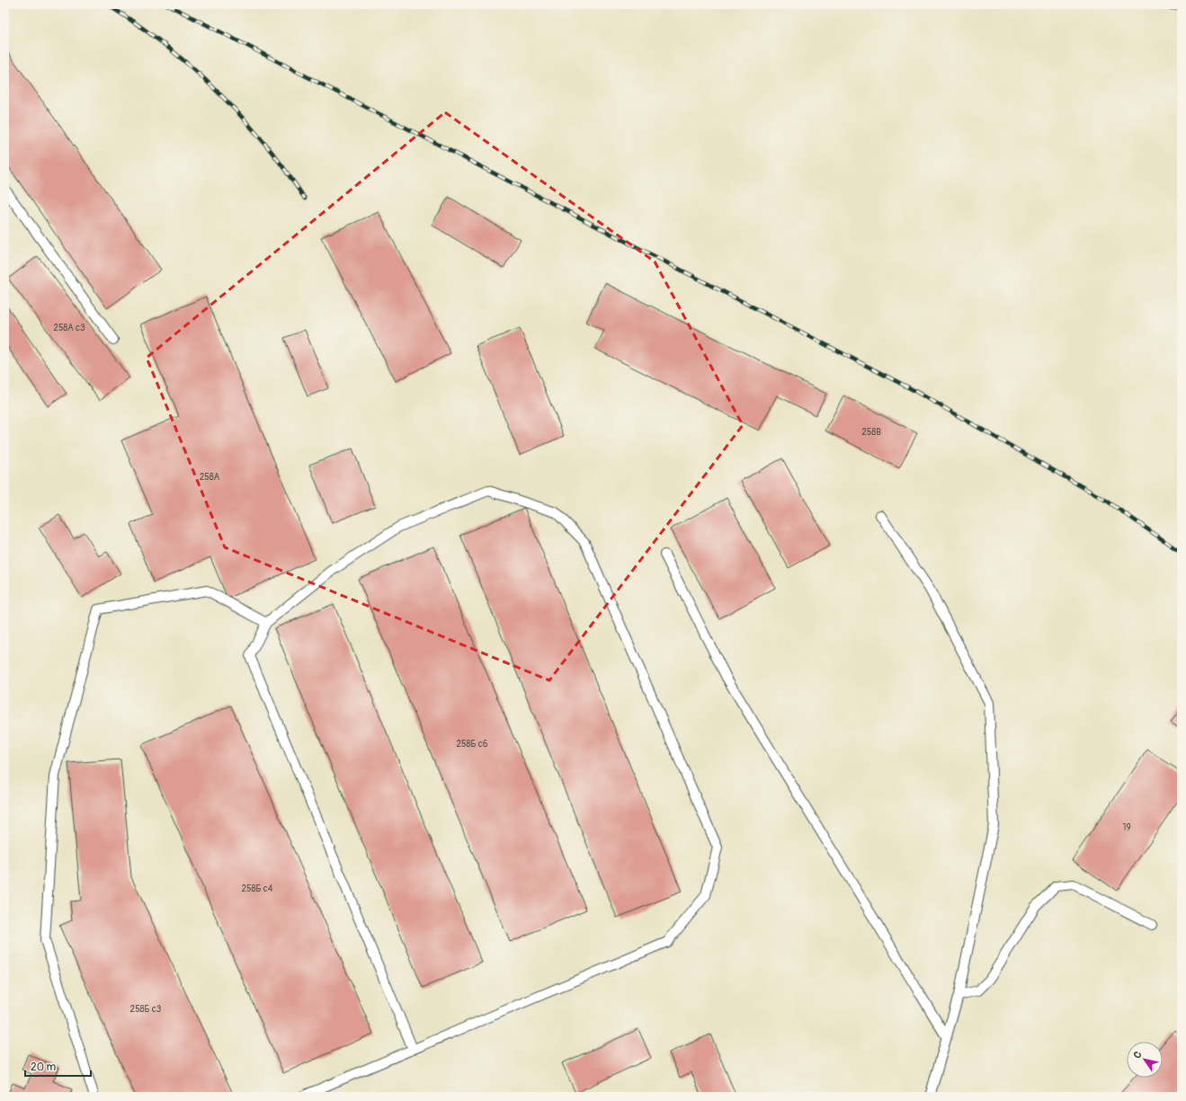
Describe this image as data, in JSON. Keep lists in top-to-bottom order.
{
  "house_numbers": [
    "258А с3",
    "258В",
    "258А",
    "258Б с6",
    "19",
    "258Б с4",
    "258Б с3"
  ],
  "scale_bar": "20 m",
  "north": "top left"
}
